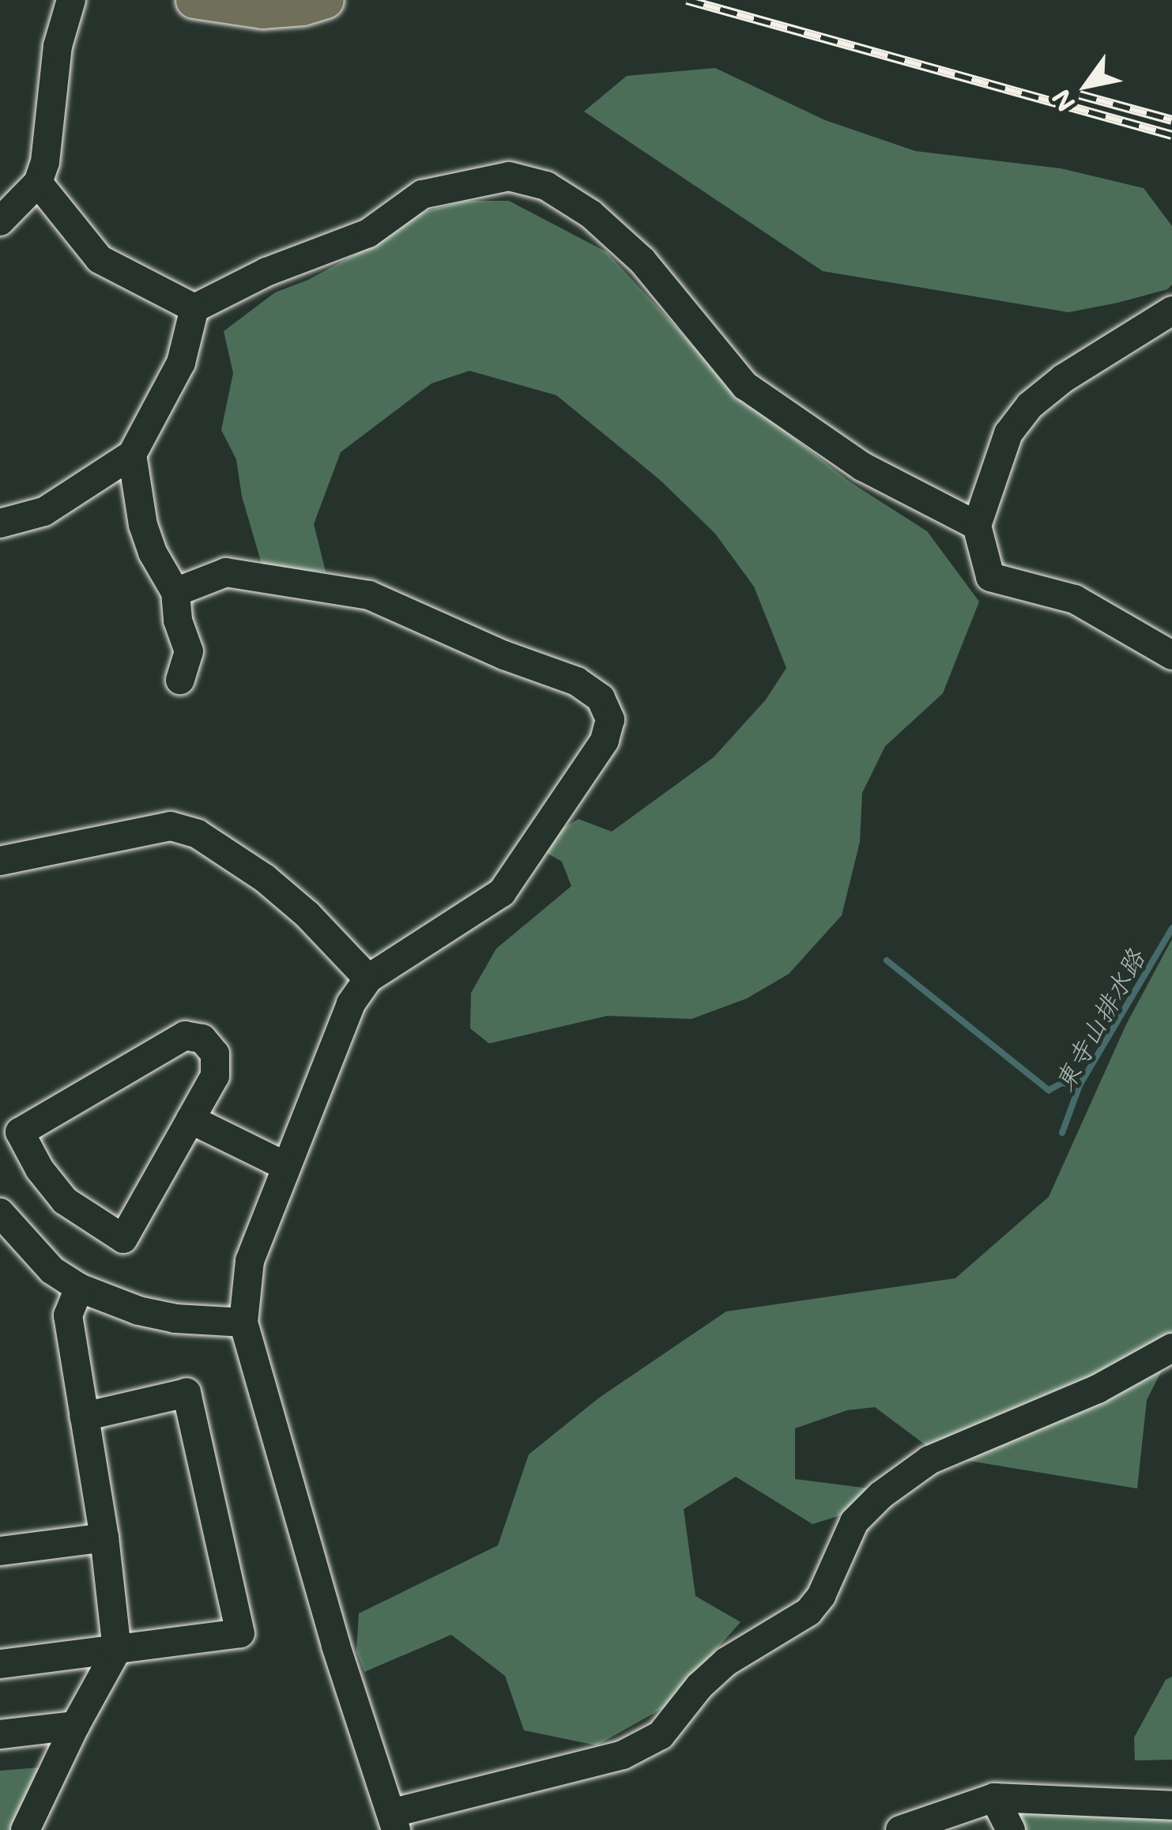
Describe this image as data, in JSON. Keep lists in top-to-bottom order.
{
  "water": ["東寺山排水路"],
  "north": "bottom left"
}
